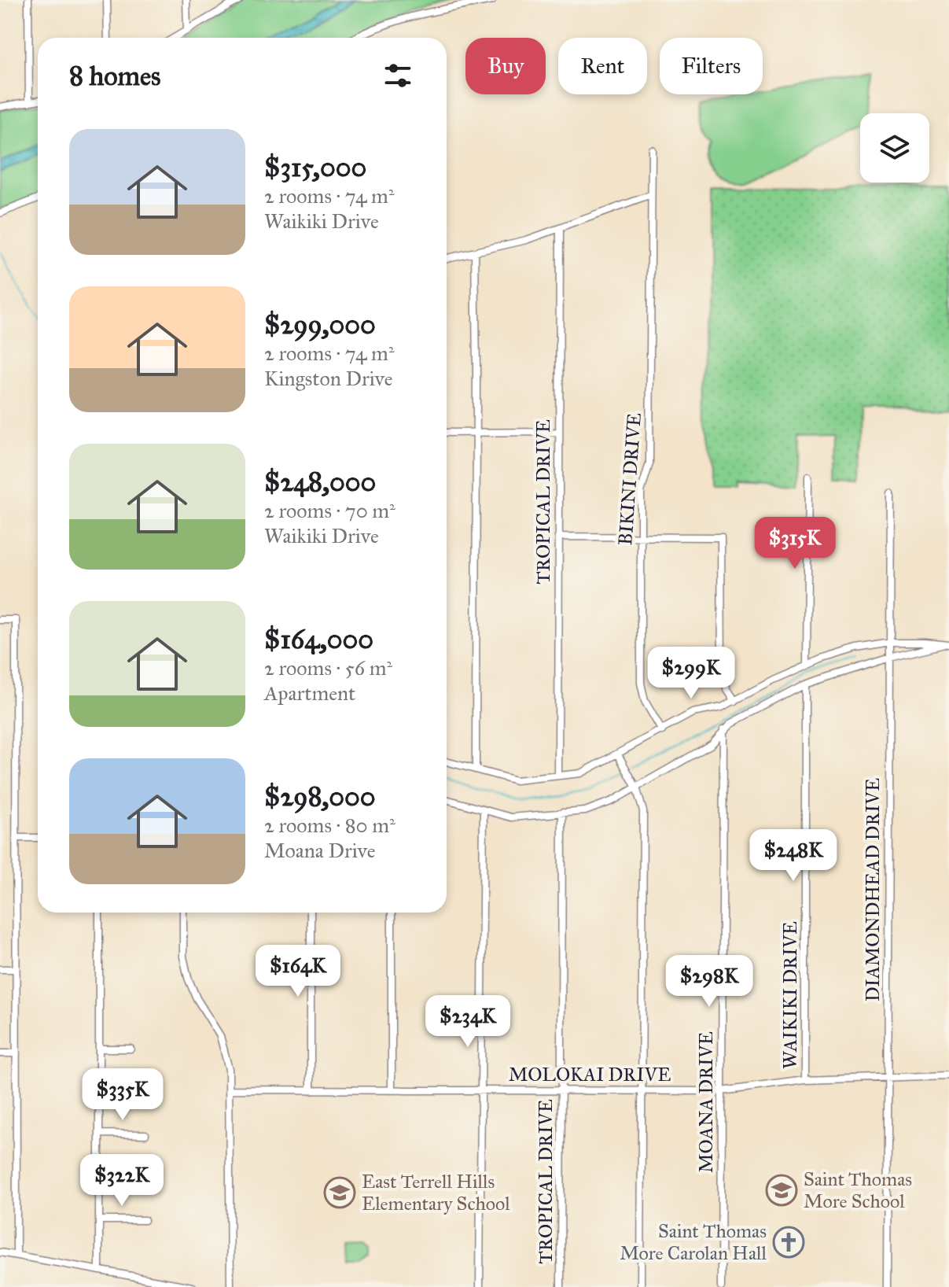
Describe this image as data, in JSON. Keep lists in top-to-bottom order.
{
  "streets": {
    "street": [
      "BIKINI DRIVE",
      "TROPICAL DRIVE",
      "DIAMONDHEAD DRIVE",
      "WAIKIKI DRIVE",
      "MOLOKAI DRIVE",
      "MOANA DRIVE"
    ]
  },
  "crossings": [
    ["TROPICAL DRIVE", "MOLOKAI DRIVE"],
    ["DIAMONDHEAD DRIVE", "MOLOKAI DRIVE"],
    ["WAIKIKI DRIVE", "MOLOKAI DRIVE"],
    ["MOLOKAI DRIVE", "MOANA DRIVE"]
  ],
  "places": {
    "school or university": ["Saint Thomas More School", "East Terrell Hills Elementary School"],
    "church": ["Saint Thomas More Carolan Hall"]
  },
  "page": {
    "chip": ["Buy", "Rent", "Filters"],
    "heading": "8 homes",
    "list": [
      {
        "name": "$315,000",
        "note": "2 rooms · 74 m² · Waikiki Drive"
      },
      {
        "name": "$299,000",
        "note": "2 rooms · 74 m² · Kingston Drive"
      },
      {
        "name": "$248,000",
        "note": "2 rooms · 70 m² · Waikiki Drive"
      },
      {
        "name": "$164,000",
        "note": "2 rooms · 56 m² · Apartment"
      },
      {
        "name": "$298,000",
        "note": "2 rooms · 80 m² · Moana Drive"
      }
    ],
    "price": [
      "$315K",
      "$299K",
      "$248K",
      "$164K",
      "$298K",
      "$234K",
      "$335K",
      "$322K"
    ]
  }
}
